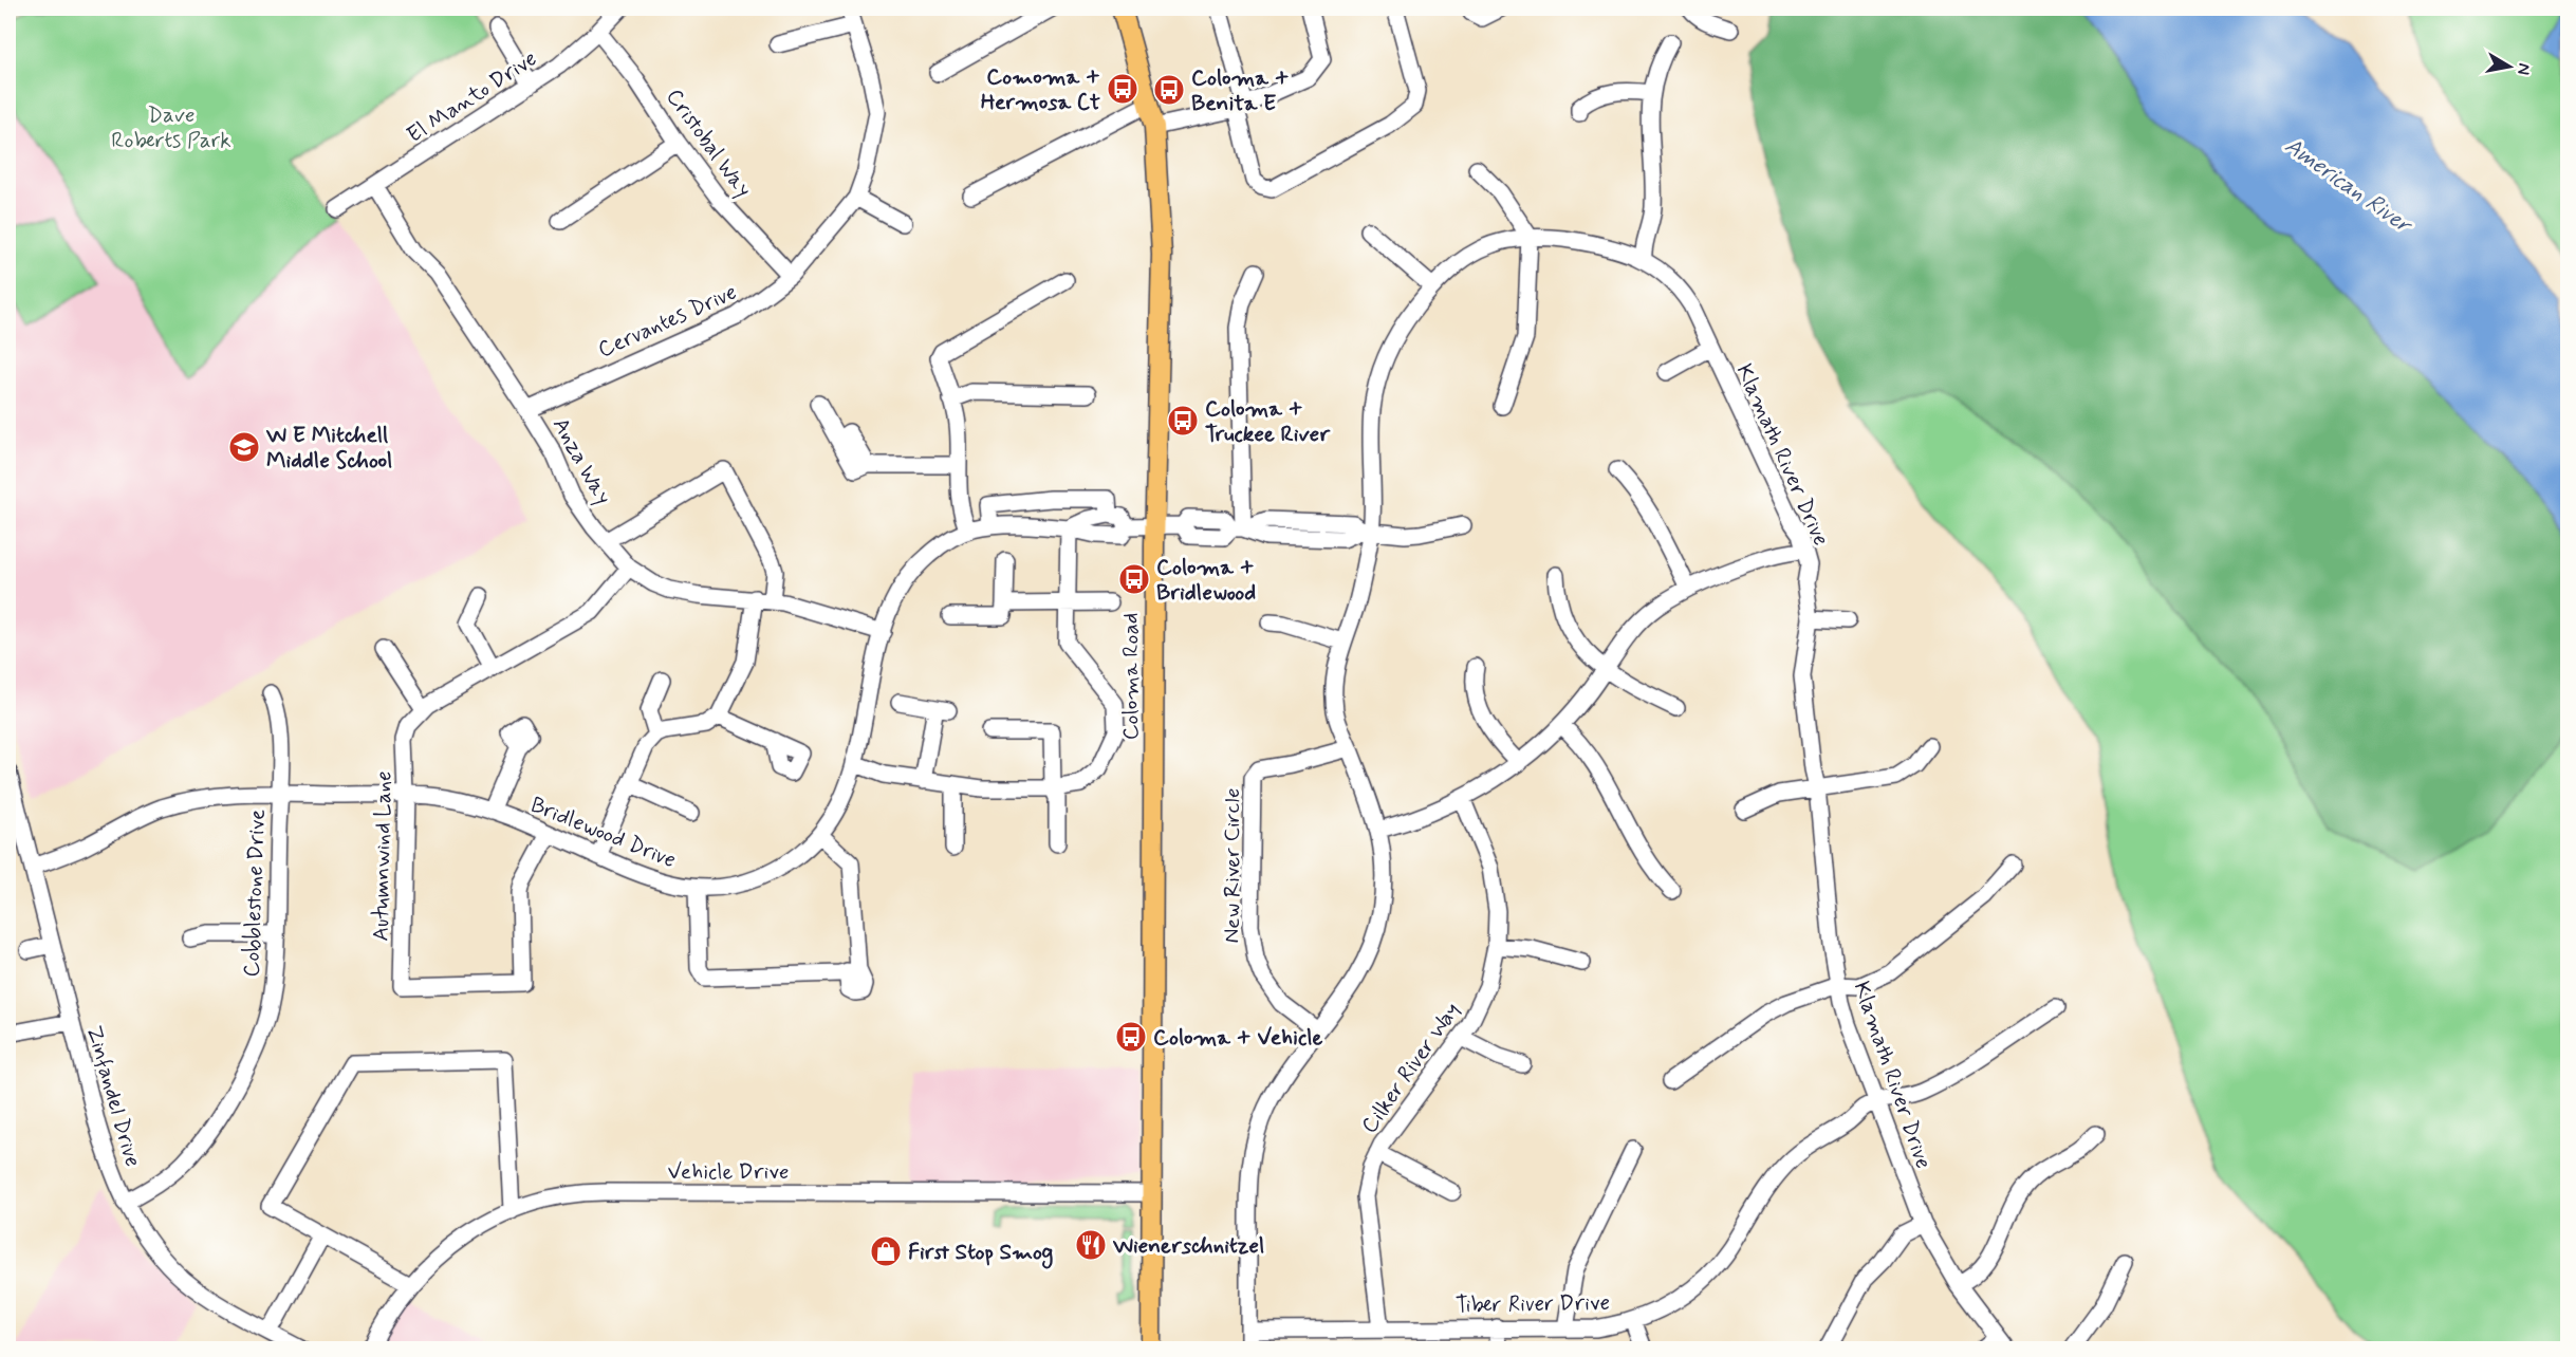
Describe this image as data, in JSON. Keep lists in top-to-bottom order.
{
  "streets": {
    "main road": ["Coloma Road"],
    "street": [
      "El Manto Drive",
      "Cristobal Way",
      "Cervantes Drive",
      "Klamath River Drive",
      "Anza Way",
      "Bridlewood Drive",
      "Autumnwind Lane",
      "New River Circle",
      "Cobblestone Drive",
      "Cilker River Way",
      "Zinfandel Drive",
      "Vehicle Drive",
      "Tiber River Drive"
    ]
  },
  "crossings": [
    ["El Manto Drive", "Cristobal Way"],
    ["El Manto Drive", "Anza Way"],
    ["Cristobal Way", "Cervantes Drive"],
    ["Cervantes Drive", "Anza Way"],
    ["Klamath River Drive", "New River Circle"],
    ["Klamath River Drive", "Tiber River Drive"],
    ["Anza Way", "Bridlewood Drive"],
    ["Anza Way", "Autumnwind Lane"],
    ["Coloma Road", "Bridlewood Drive"],
    ["Coloma Road", "Vehicle Drive"],
    ["Bridlewood Drive", "Autumnwind Lane"],
    ["Bridlewood Drive", "Cobblestone Drive"],
    ["Bridlewood Drive", "Zinfandel Drive"],
    ["Cobblestone Drive", "Zinfandel Drive"],
    ["Cilker River Way", "Tiber River Drive"]
  ],
  "water": ["American River"],
  "parks": ["Dave Roberts Park"],
  "places": {
    "bus stop": [
      "Comoma + Hermosa Ct",
      "Coloma + Benita E",
      "Coloma + Truckee River",
      "Coloma + Bridlewood",
      "Coloma + Vehicle"
    ],
    "school or university": ["W E Mitchell Middle School"],
    "restaurant": ["Wienerschnitzel"],
    "shop": ["First Stop Smog"]
  },
  "north": "right"
}
